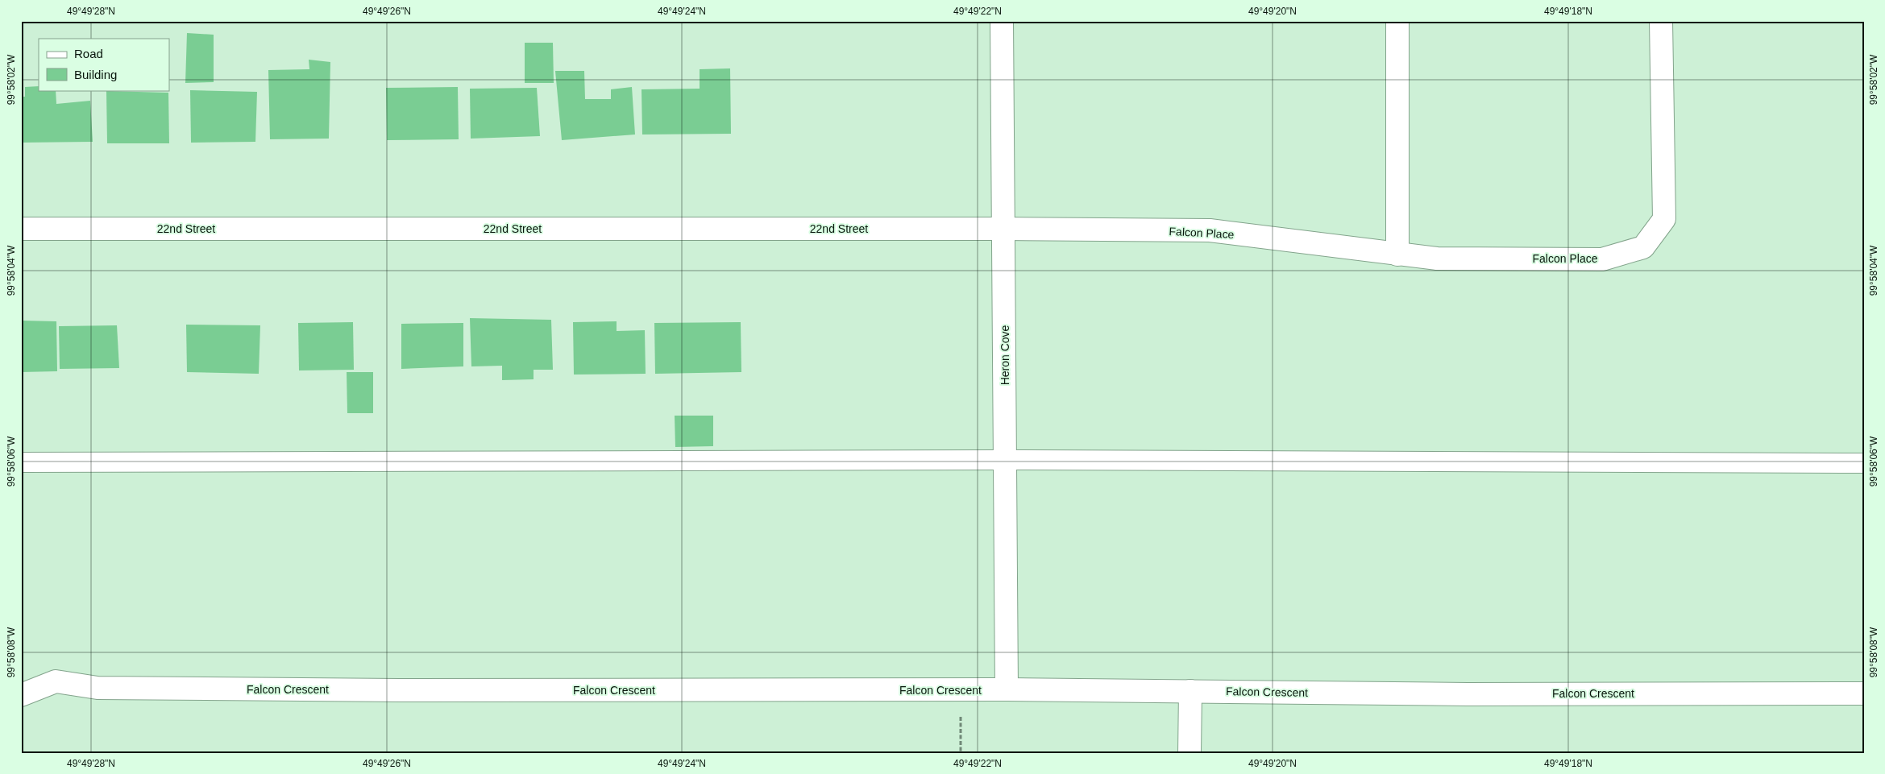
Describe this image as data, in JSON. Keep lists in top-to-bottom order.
{
  "streets": {
    "street": [
      "22nd Street",
      "Falcon Place",
      "Heron Cove",
      "Falcon Crescent"
    ]
  },
  "crossings": [
    ["22nd Street", "Falcon Place"],
    ["22nd Street", "Heron Cove"],
    ["Falcon Place", "Heron Cove"],
    ["Heron Cove", "Falcon Crescent"]
  ],
  "legend": ["Road", "Building"],
  "coordinates": [
    "49°49'28\"N",
    "49°49'26\"N",
    "49°49'24\"N",
    "49°49'22\"N",
    "49°49'20\"N",
    "49°49'18\"N",
    "99°58'02\"W",
    "99°58'04\"W",
    "99°58'06\"W",
    "99°58'08\"W"
  ]
}
